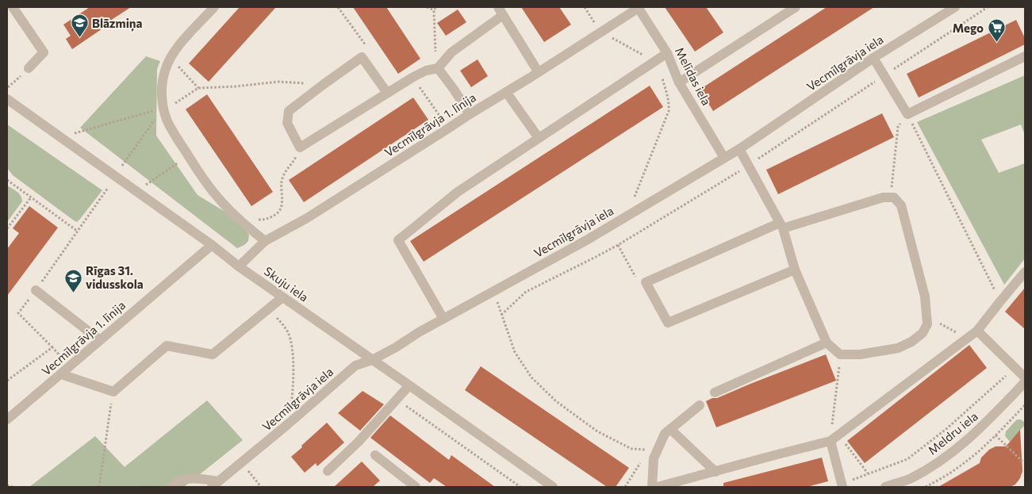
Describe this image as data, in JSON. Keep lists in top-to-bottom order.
{
  "streets": {
    "street": [
      "Vecmīlgrāvja iela",
      "Melīdas iela",
      "Vecmīlgrāvja 1. līnija",
      "Skuju iela",
      "Meldru iela"
    ]
  },
  "crossings": [
    ["Vecmīlgrāvja iela", "Melīdas iela"],
    ["Vecmīlgrāvja iela", "Skuju iela"],
    ["Melīdas iela", "Vecmīlgrāvja 1. līnija"],
    ["Vecmīlgrāvja 1. līnija", "Skuju iela"]
  ],
  "places": {
    "school or university": ["Blāzmiņa", "Rīgas 31. vidusskola"],
    "supermarket": ["Mego"]
  }
}
